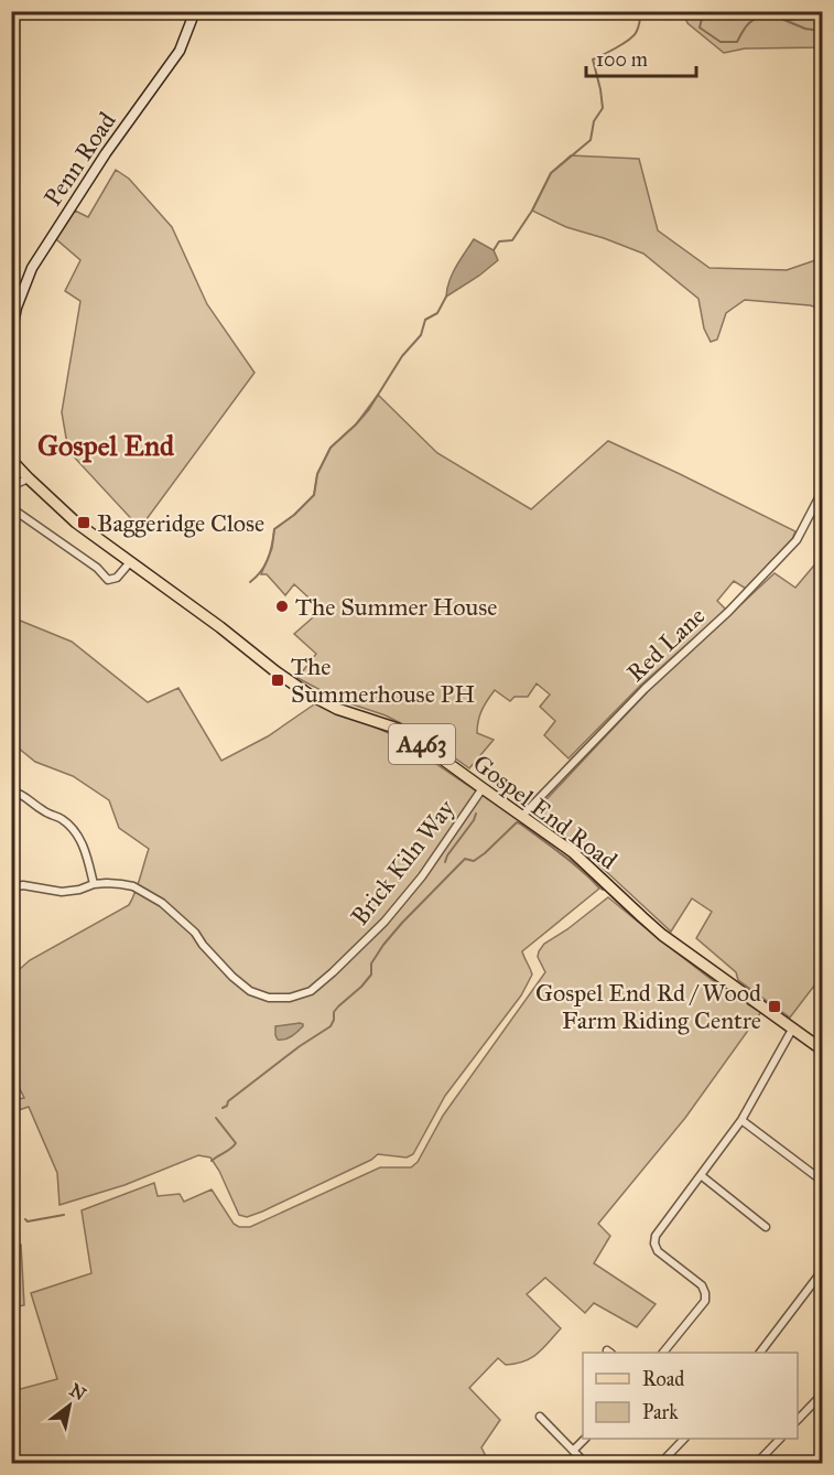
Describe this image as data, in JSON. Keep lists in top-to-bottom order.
{
  "streets": {
    "main road": ["A463", "Gospel End Road"],
    "street": ["Penn Road", "Red Lane", "Brick Kiln Way"]
  },
  "crossings": [
    ["Red Lane", "Gospel End Road"],
    ["Gospel End Road", "Brick Kiln Way"]
  ],
  "districts": ["Gospel End"],
  "places": {
    "transit": ["Baggeridge Close", "The Summerhouse PH", "Gospel End Rd / Wood Farm Riding Centre"],
    "other": ["The Summer House"]
  },
  "legend": ["Road", "Park"],
  "scale_bar": "100 m",
  "north": "top right"
}
